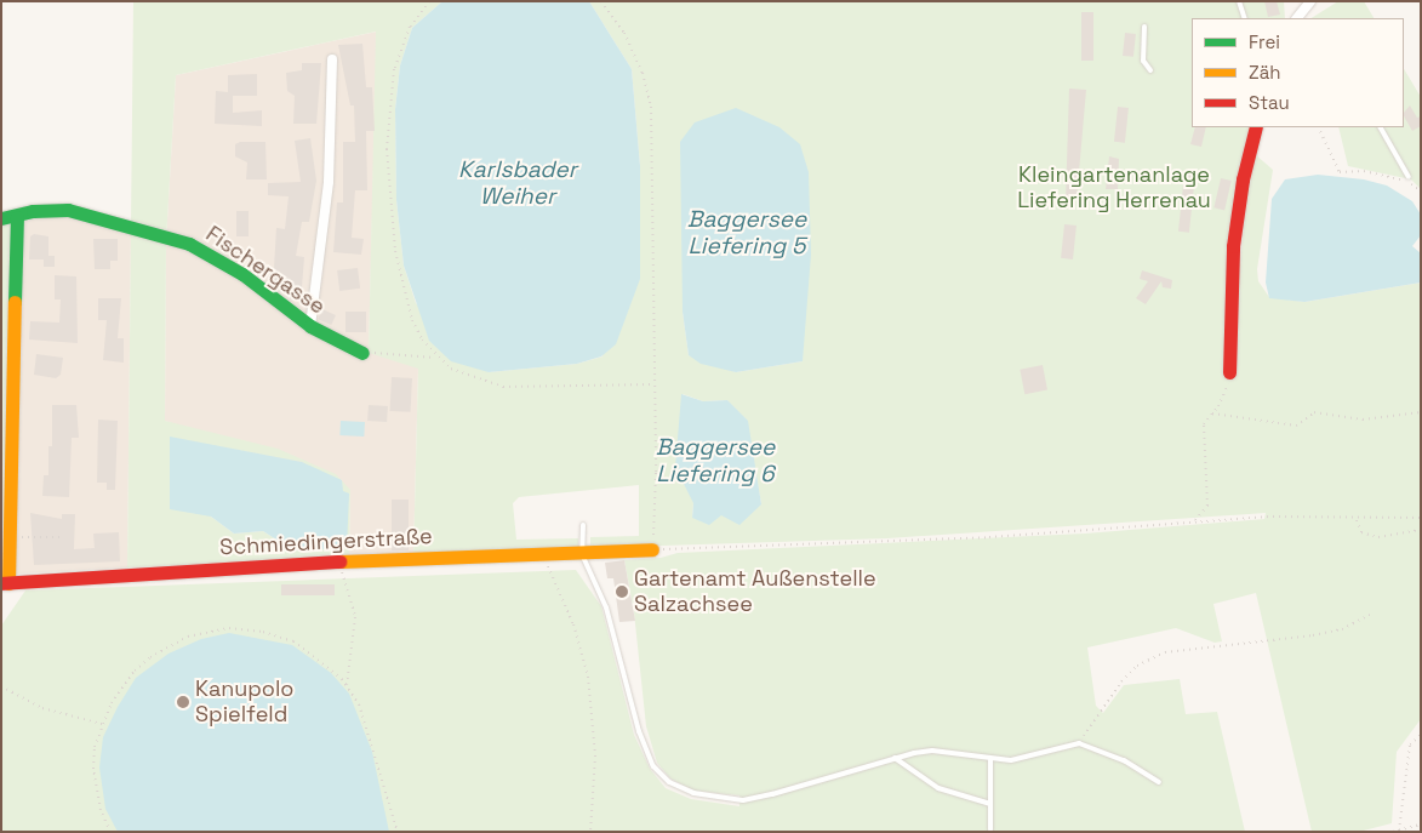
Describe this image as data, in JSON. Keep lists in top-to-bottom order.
{
  "streets": {
    "street": ["Fischergasse", "Schmiedingerstraße"]
  },
  "water": ["Karlsbader Weiher", "Baggersee Liefering 5", "Baggersee Liefering 6"],
  "parks": ["Kleingartenanlage Liefering Herrenau"],
  "places": ["Gartenamt Außenstelle Salzachsee", "Kanupolo Spielfeld"],
  "legend": ["Frei", "Zäh", "Stau"]
}
